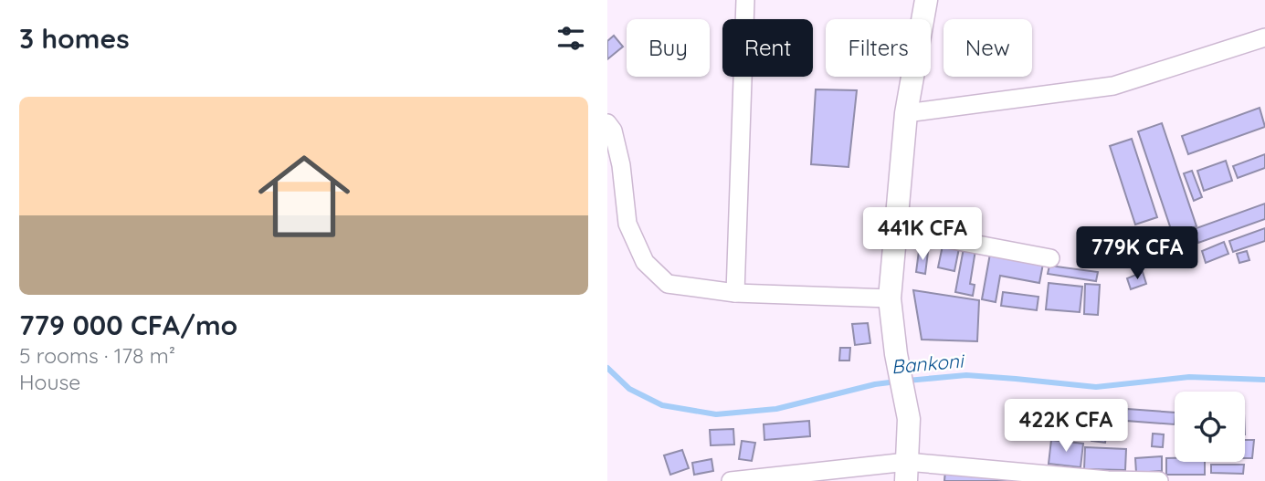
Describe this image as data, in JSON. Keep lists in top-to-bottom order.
{
  "water": ["Bankoni"],
  "page": {
    "heading": "3 homes",
    "chip": [
      "Buy",
      "Rent",
      "Filters",
      "New"
    ],
    "list": [
      {
        "name": "779 000 CFA/mo",
        "note": "5 rooms · 178 m² · House"
      }
    ],
    "price": ["441K CFA", "779K CFA", "422K CFA"]
  }
}
